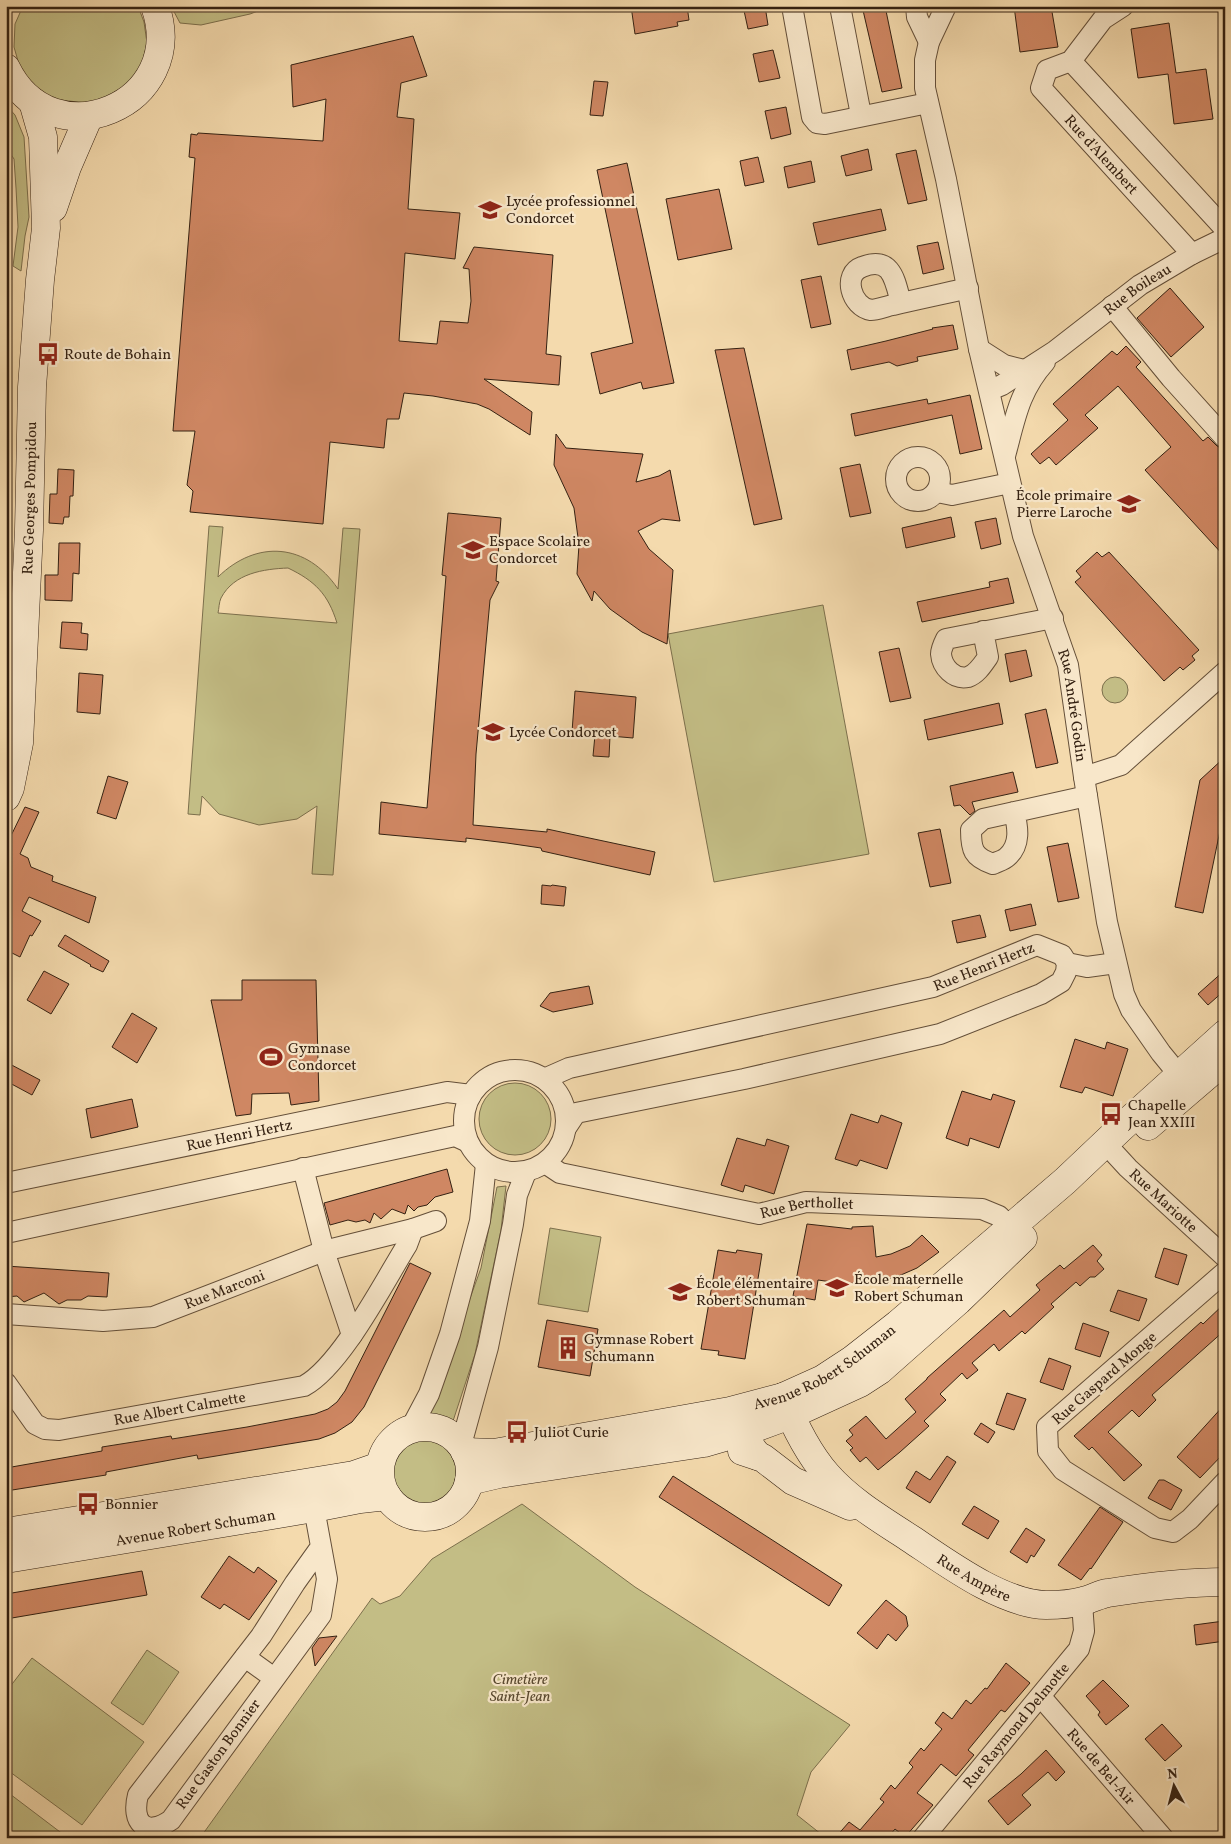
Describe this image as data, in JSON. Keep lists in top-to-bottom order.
{
  "streets": {
    "main road": ["Rue Georges Pompidou", "Avenue Robert Schuman", "Rue Ampère"],
    "street": [
      "Rue d'Alembert",
      "Rue Boileau",
      "Rue André Godin",
      "Rue Henri Hertz",
      "Rue Mariotte",
      "Rue Berthollet",
      "Rue Marconi",
      "Rue Gaspard Monge",
      "Rue Albert Calmette",
      "Rue Raymond Delmotte",
      "Rue Gaston Bonnier",
      "Rue de Bel-Air"
    ]
  },
  "crossings": [
    ["Rue d'Alembert", "Rue Boileau"],
    ["Rue Boileau", "Rue André Godin"],
    ["Rue André Godin", "Avenue Robert Schuman"],
    ["Rue Henri Hertz", "Rue Berthollet"],
    ["Rue Mariotte", "Avenue Robert Schuman"],
    ["Rue Berthollet", "Avenue Robert Schuman"],
    ["Rue Marconi", "Rue Albert Calmette"],
    ["Avenue Robert Schuman", "Rue Ampère"],
    ["Avenue Robert Schuman", "Rue Gaston Bonnier"],
    ["Rue Ampère", "Rue Raymond Delmotte"],
    ["Rue Raymond Delmotte", "Rue de Bel-Air"]
  ],
  "parks": ["Cimetière Saint-Jean"],
  "places": {
    "school or university": [
      "Lycée professionnel Condorcet",
      "École primaire Pierre Laroche",
      "Espace Scolaire Condorcet",
      "Lycée Condorcet",
      "École maternelle Robert Schuman",
      "École élémentaire Robert Schuman"
    ],
    "bus stop": [
      "Route de Bohain",
      "Chapelle Jean XXIII",
      "Juliot Curie",
      "Bonnier"
    ],
    "sports": ["Gymnase Condorcet"],
    "building": ["Gymnase Robert Schumann"]
  },
  "north": "top"
}
